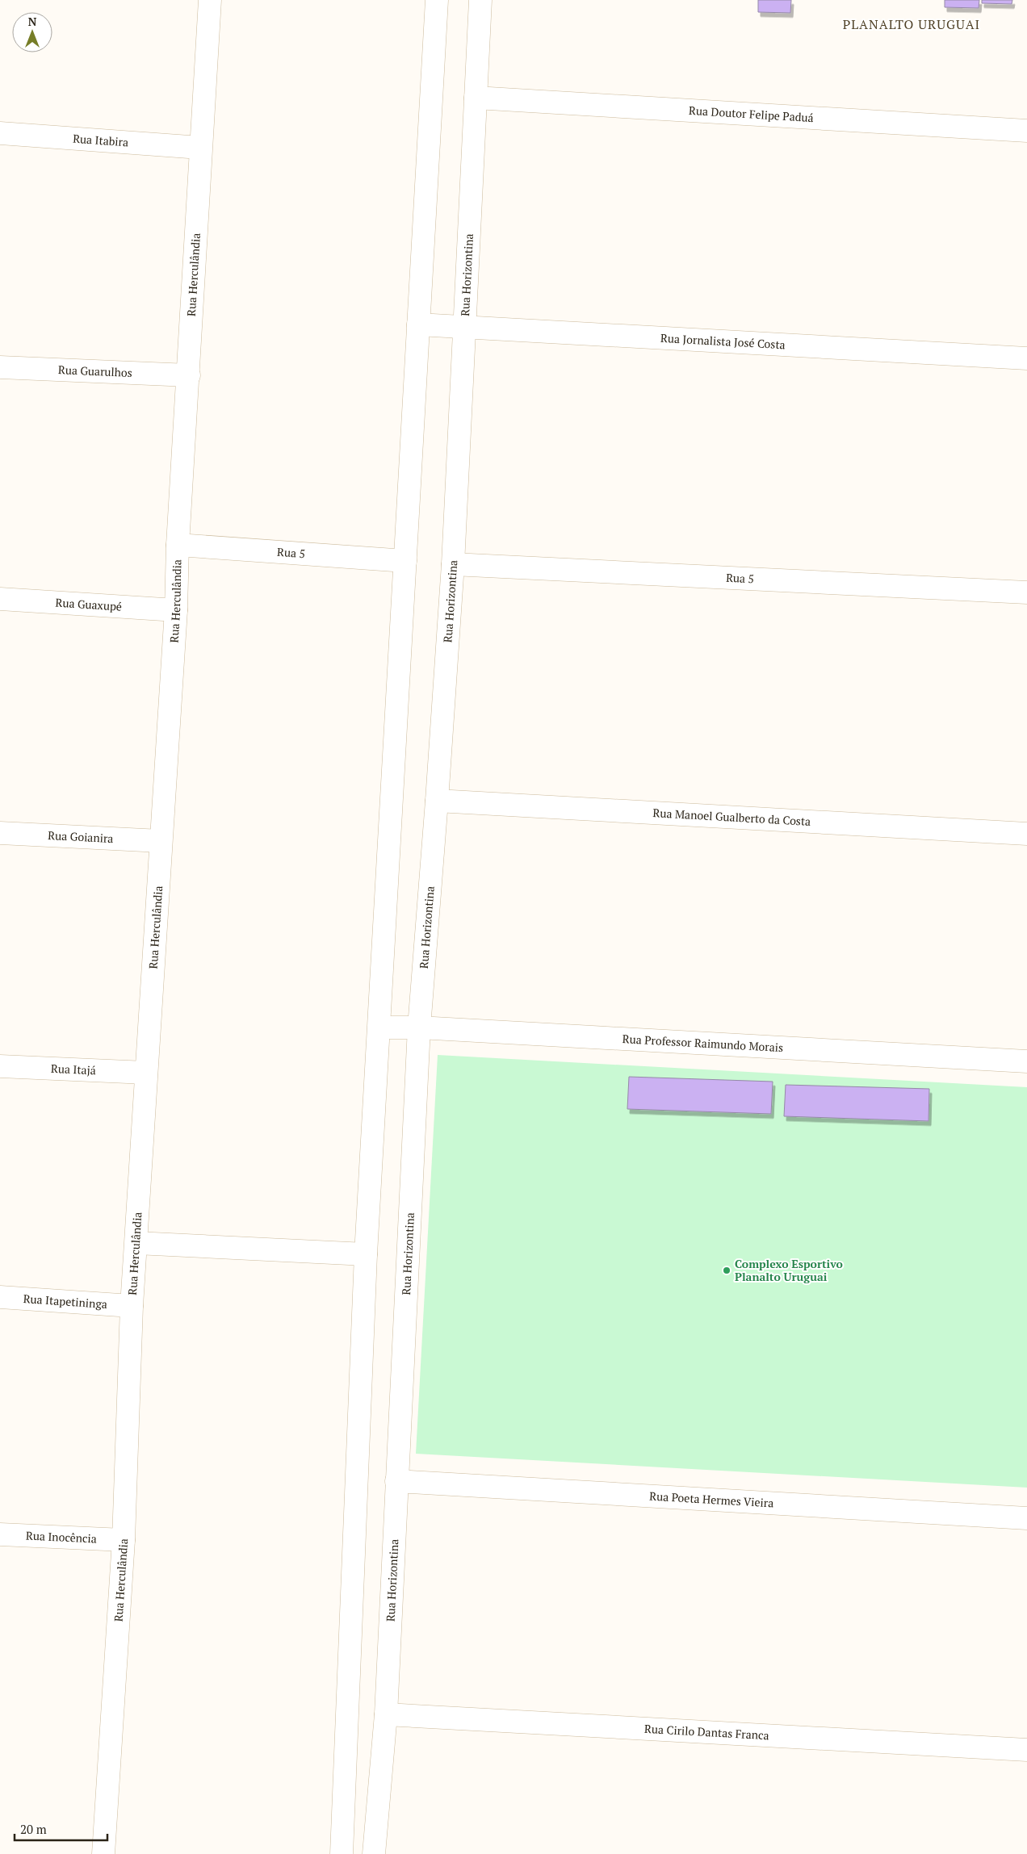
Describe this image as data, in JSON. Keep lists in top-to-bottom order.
{
  "streets": {
    "street": [
      "Rua Doutor Felipe Paduá",
      "Rua Itabira",
      "Rua Herculândia",
      "Rua Horizontina",
      "Rua Jornalista José Costa",
      "Rua Guarulhos",
      "Rua 5",
      "Rua Guaxupé",
      "Rua Manoel Gualberto da Costa",
      "Rua Goianira",
      "Rua Professor Raimundo Morais",
      "Rua Itajá",
      "Rua Itapetininga",
      "Rua Poeta Hermes Vieira",
      "Rua Inocência",
      "Rua Cirilo Dantas Franca"
    ]
  },
  "crossings": [
    ["Rua Doutor Felipe Paduá", "Rua Horizontina"],
    ["Rua Itabira", "Rua Herculândia"],
    ["Rua Herculândia", "Rua Guarulhos"],
    ["Rua Herculândia", "Rua 5"],
    ["Rua Herculândia", "Rua Guaxupé"],
    ["Rua Herculândia", "Rua Goianira"],
    ["Rua Herculândia", "Rua Itajá"],
    ["Rua Herculândia", "Rua Itapetininga"],
    ["Rua Herculândia", "Rua Inocência"],
    ["Rua Horizontina", "Rua Jornalista José Costa"],
    ["Rua Horizontina", "Rua 5"],
    ["Rua Horizontina", "Rua Manoel Gualberto da Costa"],
    ["Rua Horizontina", "Rua Professor Raimundo Morais"],
    ["Rua Horizontina", "Rua Poeta Hermes Vieira"],
    ["Rua Horizontina", "Rua Cirilo Dantas Franca"]
  ],
  "districts": ["PLANALTO URUGUAI"],
  "places": ["Complexo Esportivo Planalto Uruguai"],
  "scale_bar": "20 m",
  "north": "top"
}
